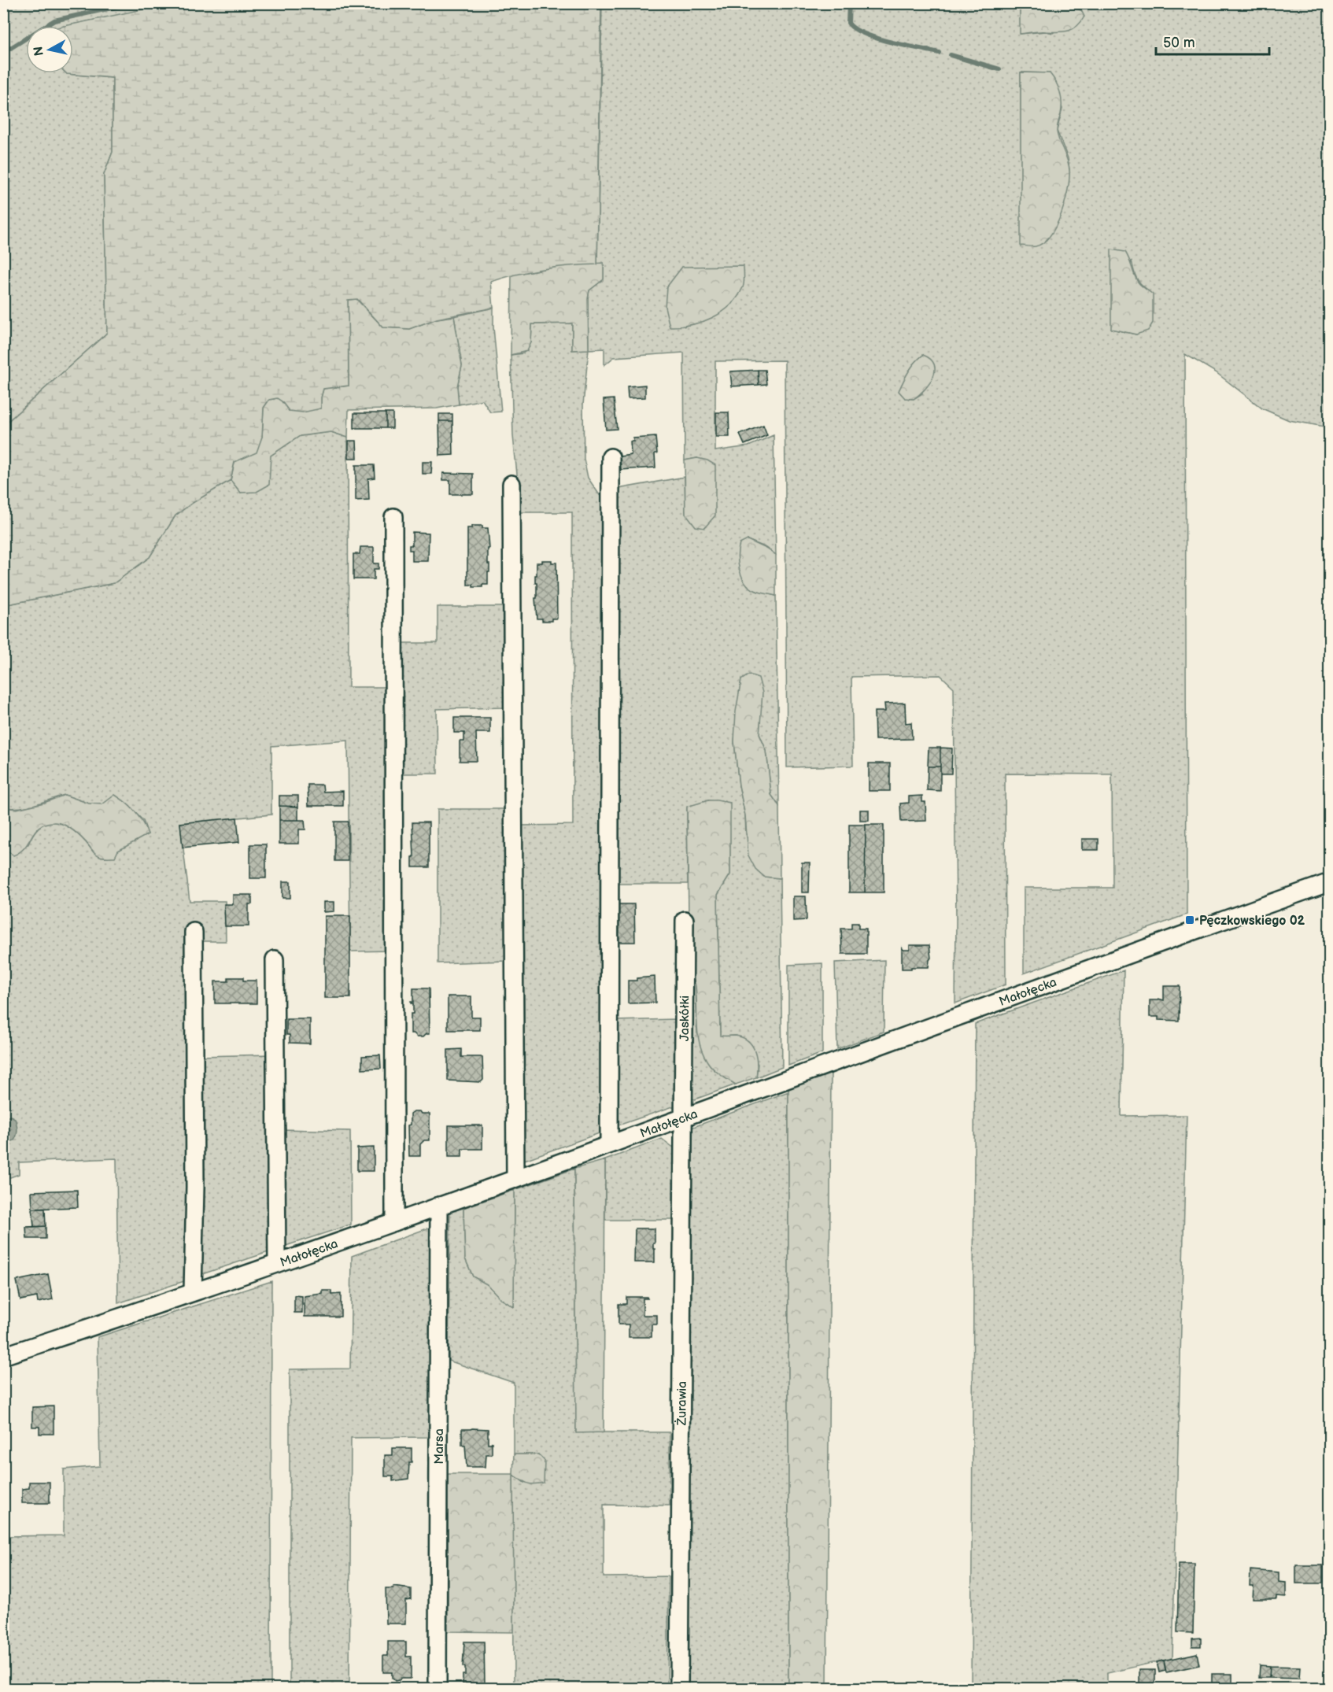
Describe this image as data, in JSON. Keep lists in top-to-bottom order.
{
  "streets": {
    "street": [
      "Małołęcka",
      "Jaskółki",
      "Żurawia",
      "Marsa"
    ]
  },
  "crossings": [
    ["Małołęcka", "Jaskółki"],
    ["Małołęcka", "Żurawia"],
    ["Małołęcka", "Marsa"],
    ["Jaskółki", "Żurawia"]
  ],
  "places": {
    "transit": ["Pęczkowskiego 02"]
  },
  "scale_bar": "50 m",
  "north": "left"
}
